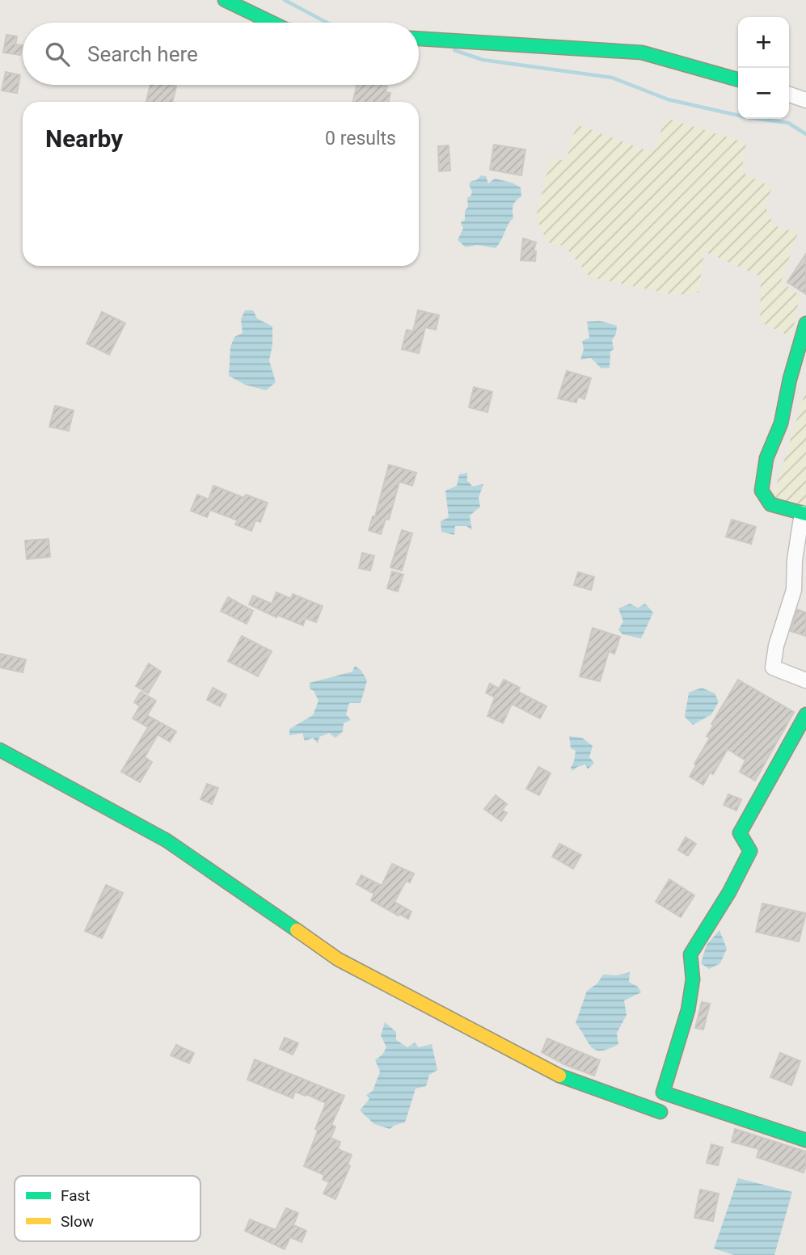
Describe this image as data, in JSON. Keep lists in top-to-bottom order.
{
  "legend": ["Fast", "Slow"],
  "page": {
    "map_buttons": ["+", "−"],
    "search": "Search here",
    "heading": ["Nearby", "0 results"]
  }
}
